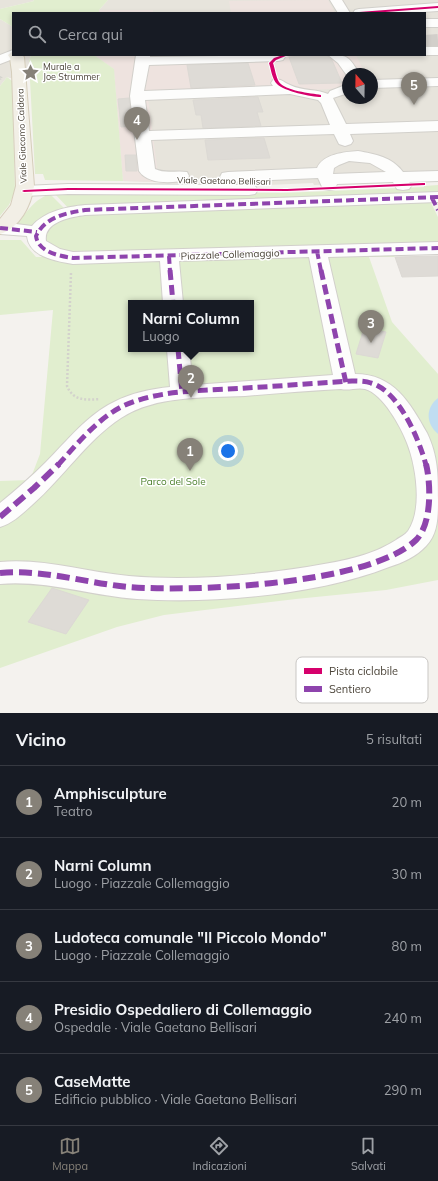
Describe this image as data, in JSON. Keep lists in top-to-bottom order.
{
  "streets": {
    "main road": ["Viale Giacomo Caldora"],
    "street": ["Viale Gaetano Bellisari", "Piazzale Collemaggio"]
  },
  "crossings": [
    ["Viale Giacomo Caldora", "Viale Gaetano Bellisari"]
  ],
  "parks": ["Parco del Sole"],
  "places": {
    "place": ["Murale a Joe Strummer"]
  },
  "legend": ["Pista ciclabile", "Sentiero"],
  "north": "top",
  "page": {
    "search": "Cerca qui",
    "pins": [
      "5",
      "4",
      "3",
      "2",
      "1"
    ],
    "popup": ["Narni Column", "Luogo"],
    "heading": ["Vicino", "5 risultati"],
    "list": [
      {
        "mark": "1",
        "name": "Amphisculpture",
        "note": "Teatro",
        "value": "20 m"
      },
      {
        "mark": "2",
        "name": "Narni Column",
        "note": "Luogo · Piazzale Collemaggio",
        "value": "30 m"
      },
      {
        "mark": "3",
        "name": "Ludoteca comunale \"Il Piccolo Mondo\"",
        "note": "Luogo · Piazzale Collemaggio",
        "value": "80 m"
      },
      {
        "mark": "4",
        "name": "Presidio Ospedaliero di Collemaggio",
        "note": "Ospedale · Viale Gaetano Bellisari",
        "value": "240 m"
      },
      {
        "mark": "5",
        "name": "CaseMatte",
        "note": "Edificio pubblico · Viale Gaetano Bellisari",
        "value": "290 m"
      }
    ],
    "nav": ["Mappa", "Indicazioni", "Salvati"]
  }
}
